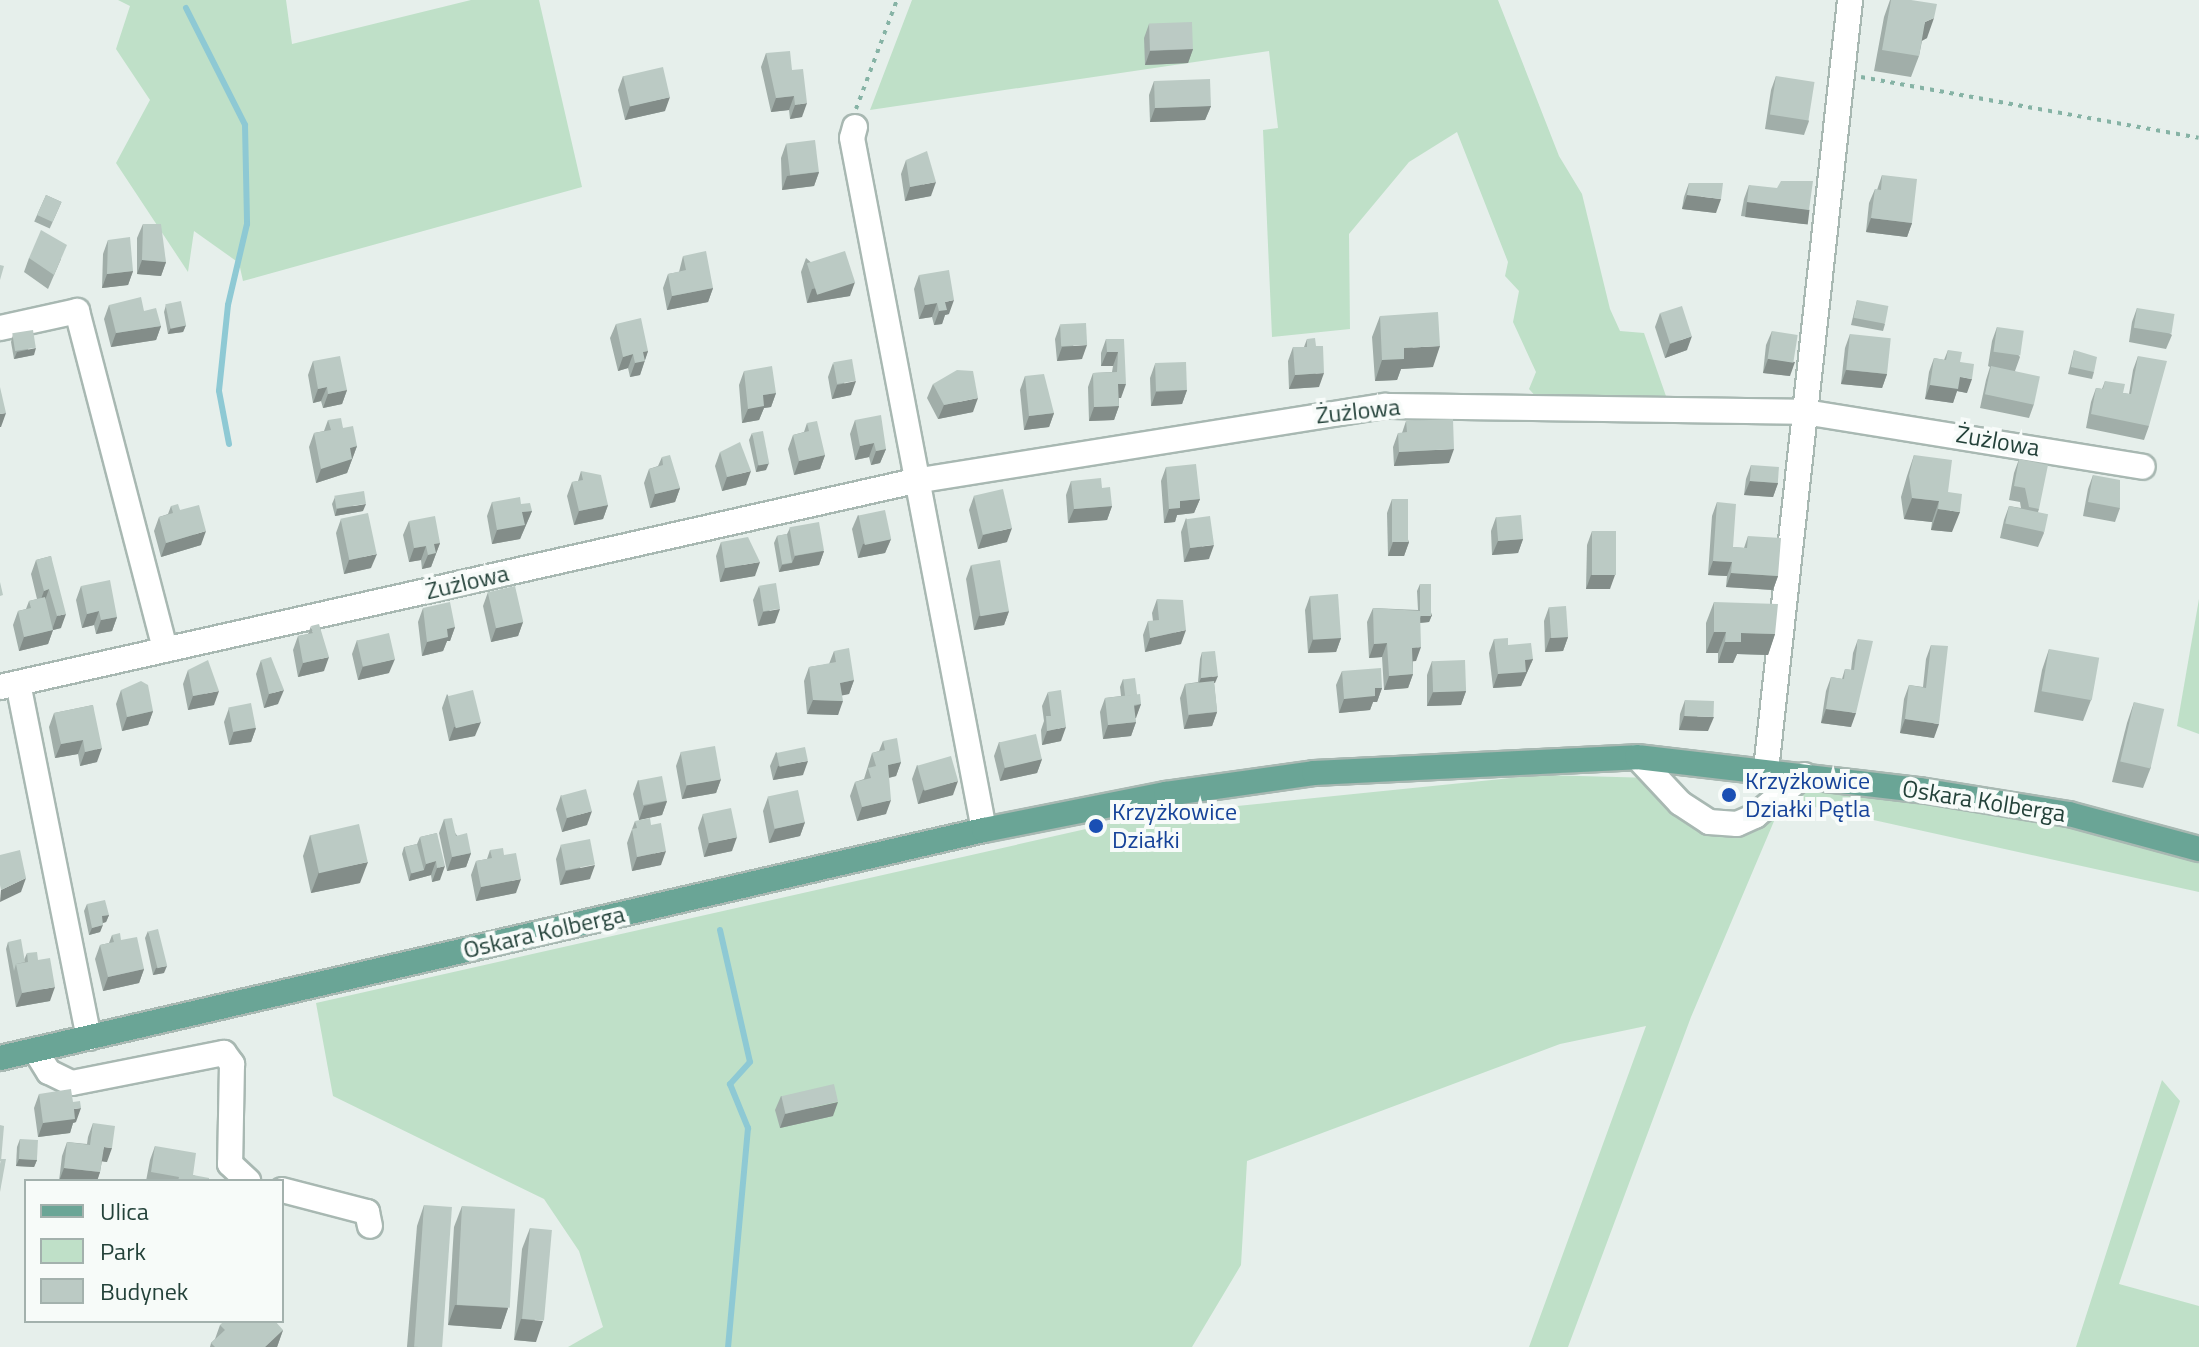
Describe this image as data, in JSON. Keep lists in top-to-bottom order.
{
  "streets": {
    "main road": ["Oskara Kolberga"],
    "street": ["Żużlowa"]
  },
  "crossings": [
    ["Żużlowa", "Oskara Kolberga"]
  ],
  "places": ["Krzyżkowice Działki Pętla", "Krzyżkowice Działki"],
  "legend": ["Ulica", "Park", "Budynek"]
}
